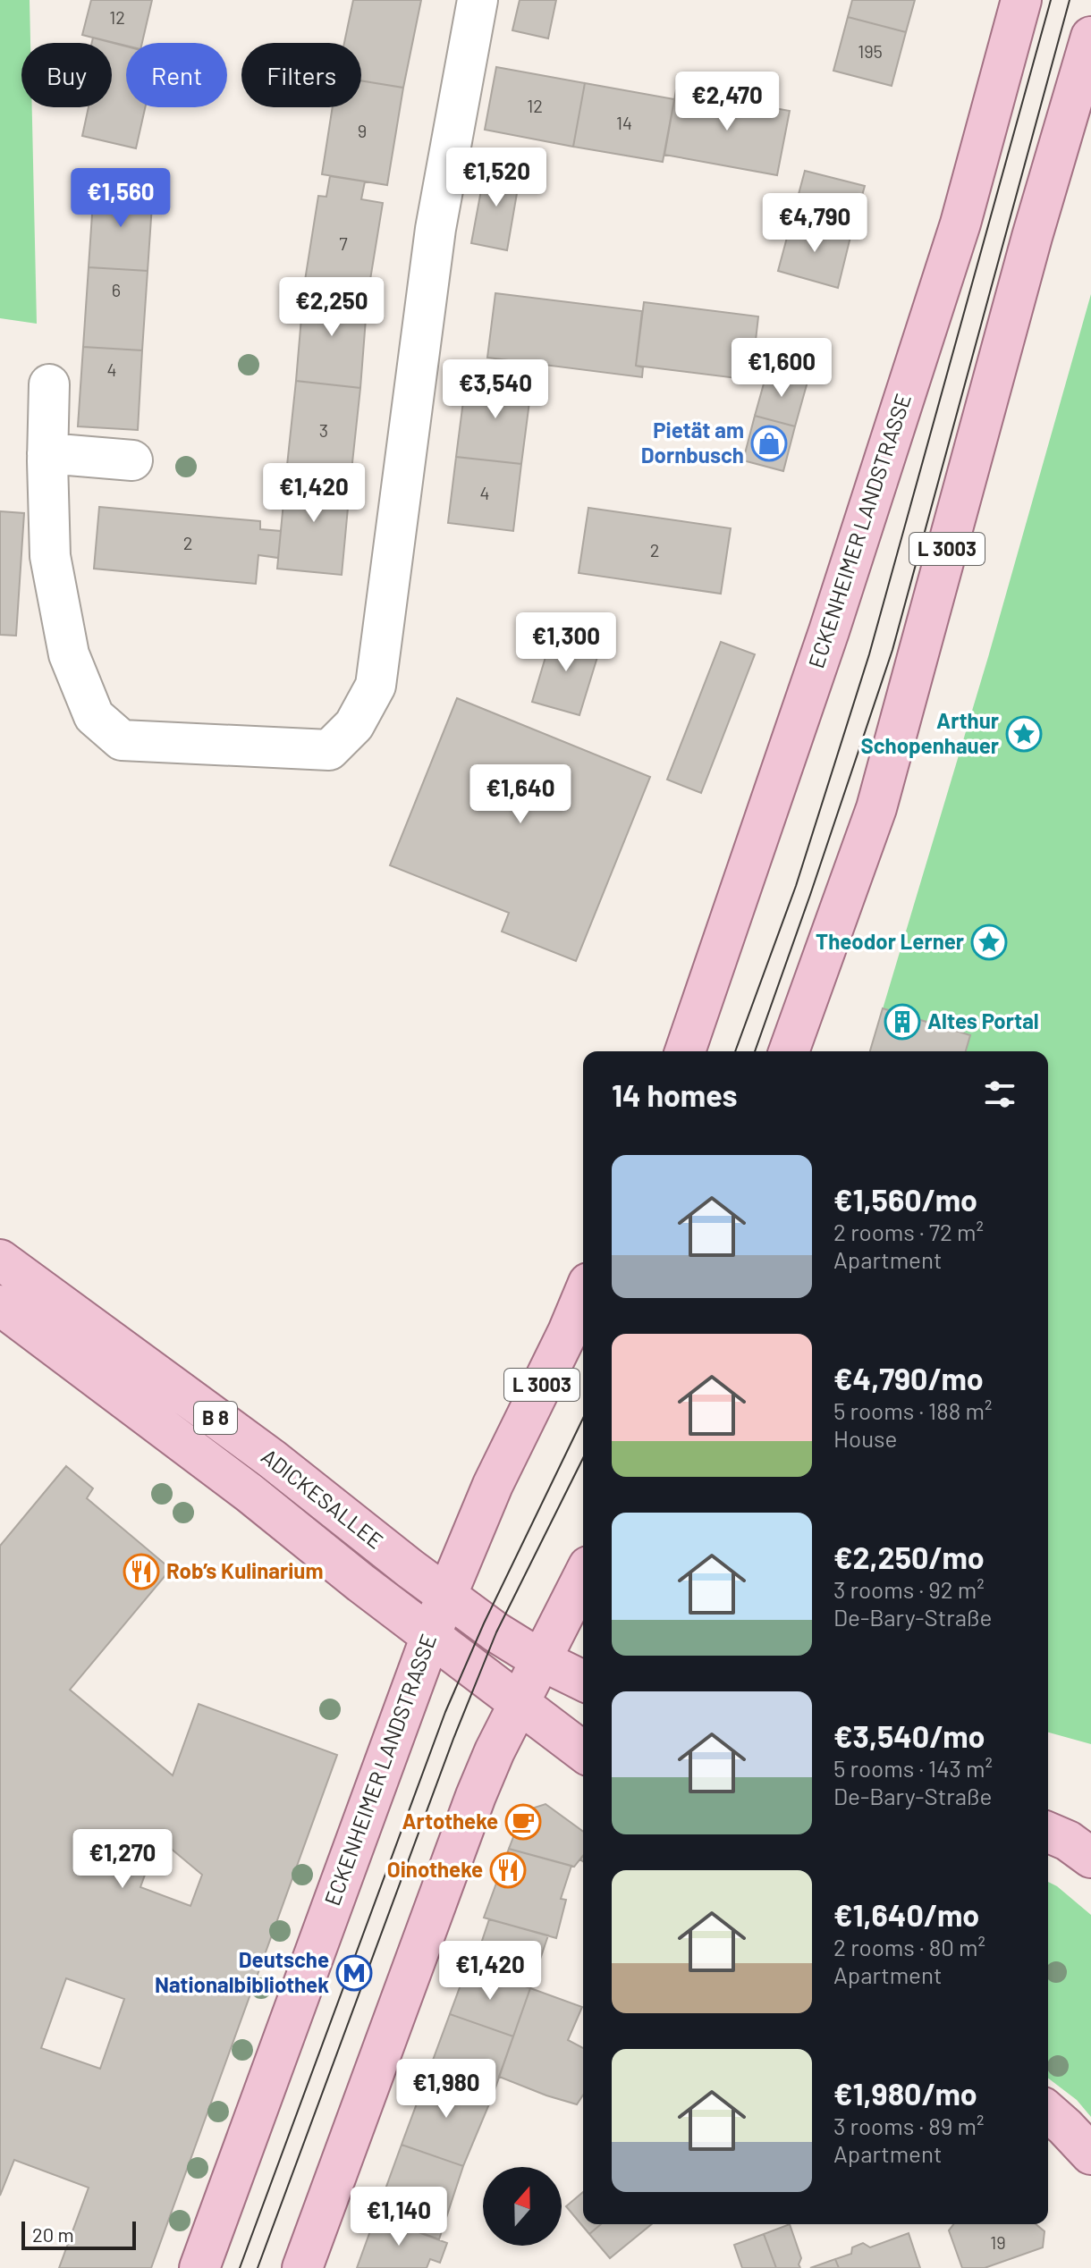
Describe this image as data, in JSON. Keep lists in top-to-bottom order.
{
  "streets": {
    "main road": [
      "ECKENHEIMER LANDSTRASSE",
      "L 3003",
      "B 8",
      "ADICKESALLEE"
    ]
  },
  "crossings": [
    ["ECKENHEIMER LANDSTRASSE", "ADICKESALLEE"],
    ["B 8", "ADICKESALLEE"]
  ],
  "places": {
    "shop": ["Pietät am Dornbusch"],
    "place": ["Arthur Schopenhauer", "Theodor Lerner"],
    "building": ["Altes Portal"],
    "restaurant": ["Rob’s Kulinarium", "Oinotheke"],
    "cafe": ["Artotheke"],
    "metro station": ["Deutsche Nationalbibliothek"]
  },
  "house_numbers": [
    "12",
    "195",
    "12",
    "14",
    "9",
    "7",
    "6",
    "4",
    "3",
    "4",
    "2",
    "2",
    "19"
  ],
  "scale_bar": "20 m",
  "north": "top",
  "page": {
    "chip": ["Buy", "Rent", "Filters"],
    "price": [
      "€2,470",
      "€1,520",
      "€1,560",
      "€4,790",
      "€2,250",
      "€1,600",
      "€3,540",
      "€1,420",
      "€1,300",
      "€1,640",
      "€1,270",
      "€1,420",
      "€1,980",
      "€1,140"
    ],
    "heading": "14 homes",
    "list": [
      {
        "name": "€1,560/mo",
        "note": "2 rooms · 72 m² · Apartment"
      },
      {
        "name": "€4,790/mo",
        "note": "5 rooms · 188 m² · House"
      },
      {
        "name": "€2,250/mo",
        "note": "3 rooms · 92 m² · De-Bary-Straße"
      },
      {
        "name": "€3,540/mo",
        "note": "5 rooms · 143 m² · De-Bary-Straße"
      },
      {
        "name": "€1,640/mo",
        "note": "2 rooms · 80 m² · Apartment"
      },
      {
        "name": "€1,980/mo",
        "note": "3 rooms · 89 m² · Apartment"
      }
    ],
    "scale": "20 m"
  }
}
